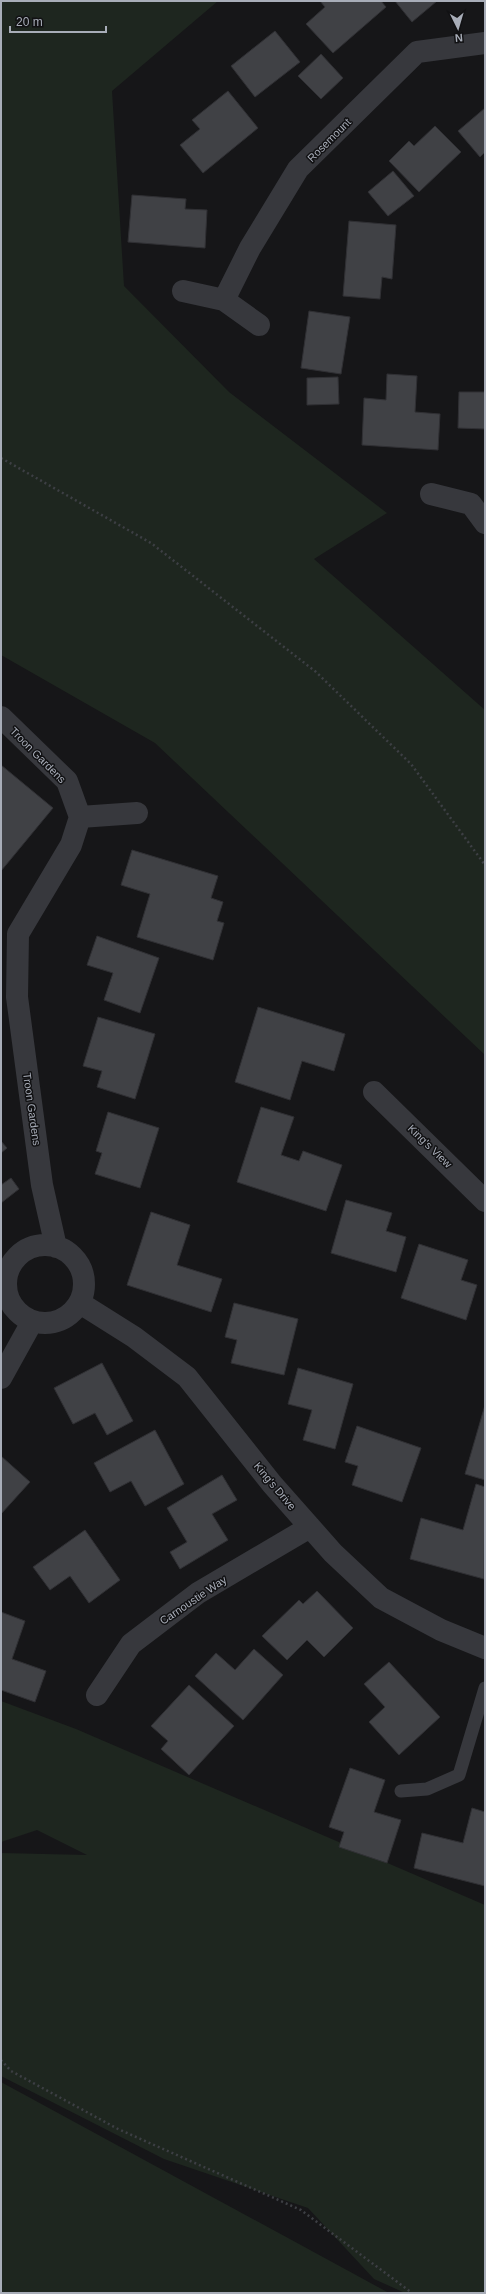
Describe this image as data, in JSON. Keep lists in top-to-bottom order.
{
  "streets": {
    "street": [
      "Rosemount",
      "Troon Gardens",
      "King's View",
      "King's Drive",
      "Carnoustie Way"
    ]
  },
  "crossings": [
    ["Troon Gardens", "King's Drive"],
    ["King's Drive", "Carnoustie Way"]
  ],
  "scale_bar": "20 m",
  "north": "bottom"
}
